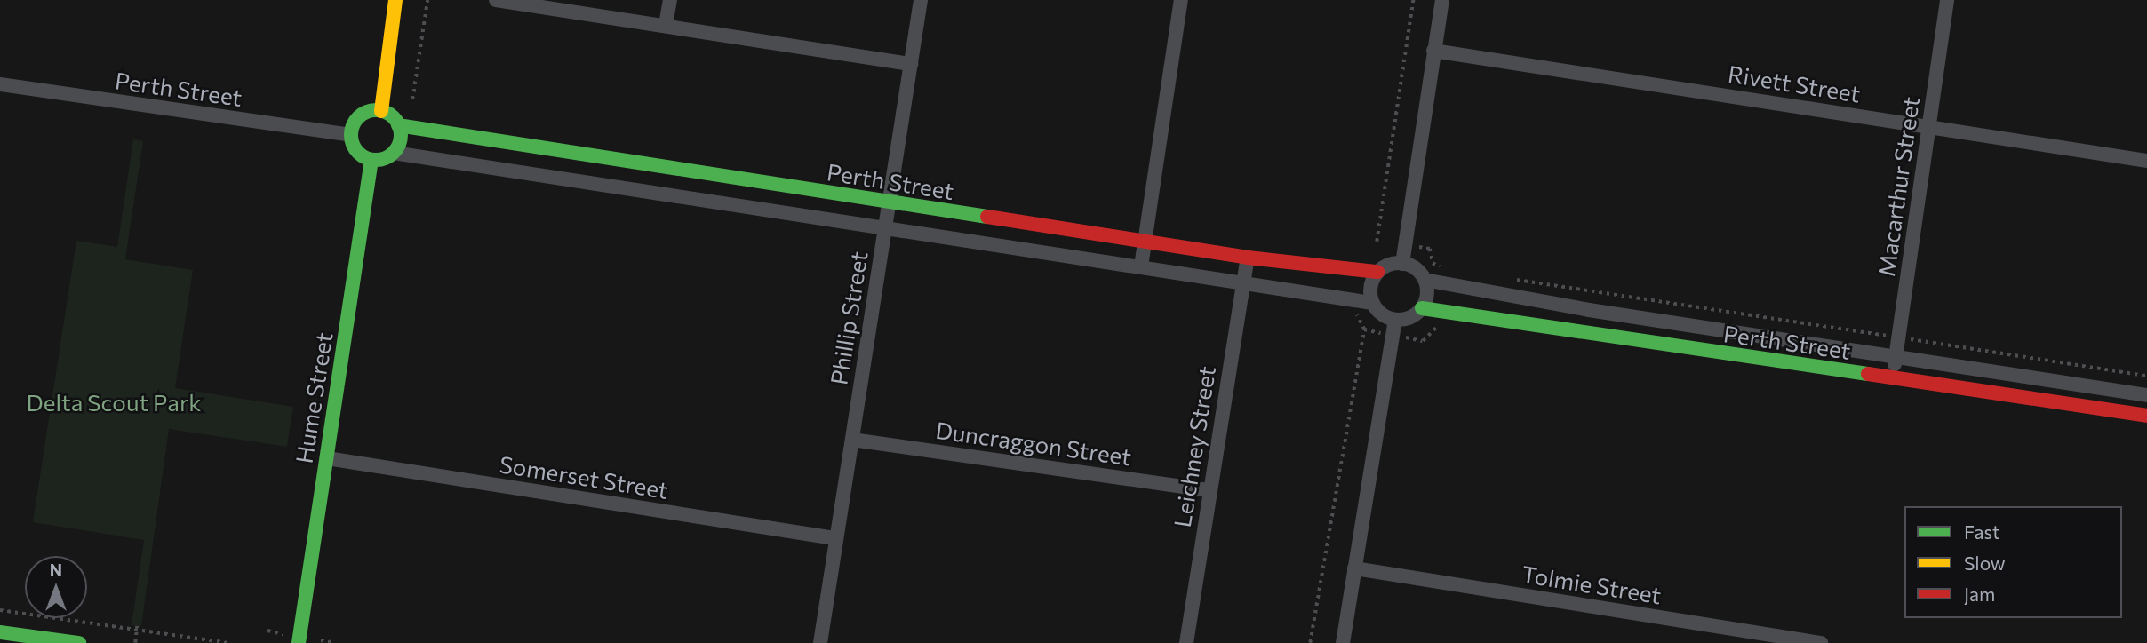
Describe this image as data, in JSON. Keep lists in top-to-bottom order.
{
  "streets": {
    "street": [
      "Rivett Street",
      "Perth Street",
      "Macarthur Street",
      "Phillip Street",
      "Hume Street",
      "Duncraggon Street",
      "Leichney Street",
      "Somerset Street",
      "Tolmie Street"
    ]
  },
  "crossings": [
    ["Rivett Street", "Macarthur Street"],
    ["Perth Street", "Macarthur Street"],
    ["Perth Street", "Phillip Street"],
    ["Perth Street", "Hume Street"],
    ["Perth Street", "Leichney Street"],
    ["Phillip Street", "Duncraggon Street"],
    ["Phillip Street", "Somerset Street"],
    ["Hume Street", "Somerset Street"],
    ["Duncraggon Street", "Leichney Street"]
  ],
  "parks": ["Delta Scout Park"],
  "legend": ["Fast", "Slow", "Jam"],
  "north": "top"
}
